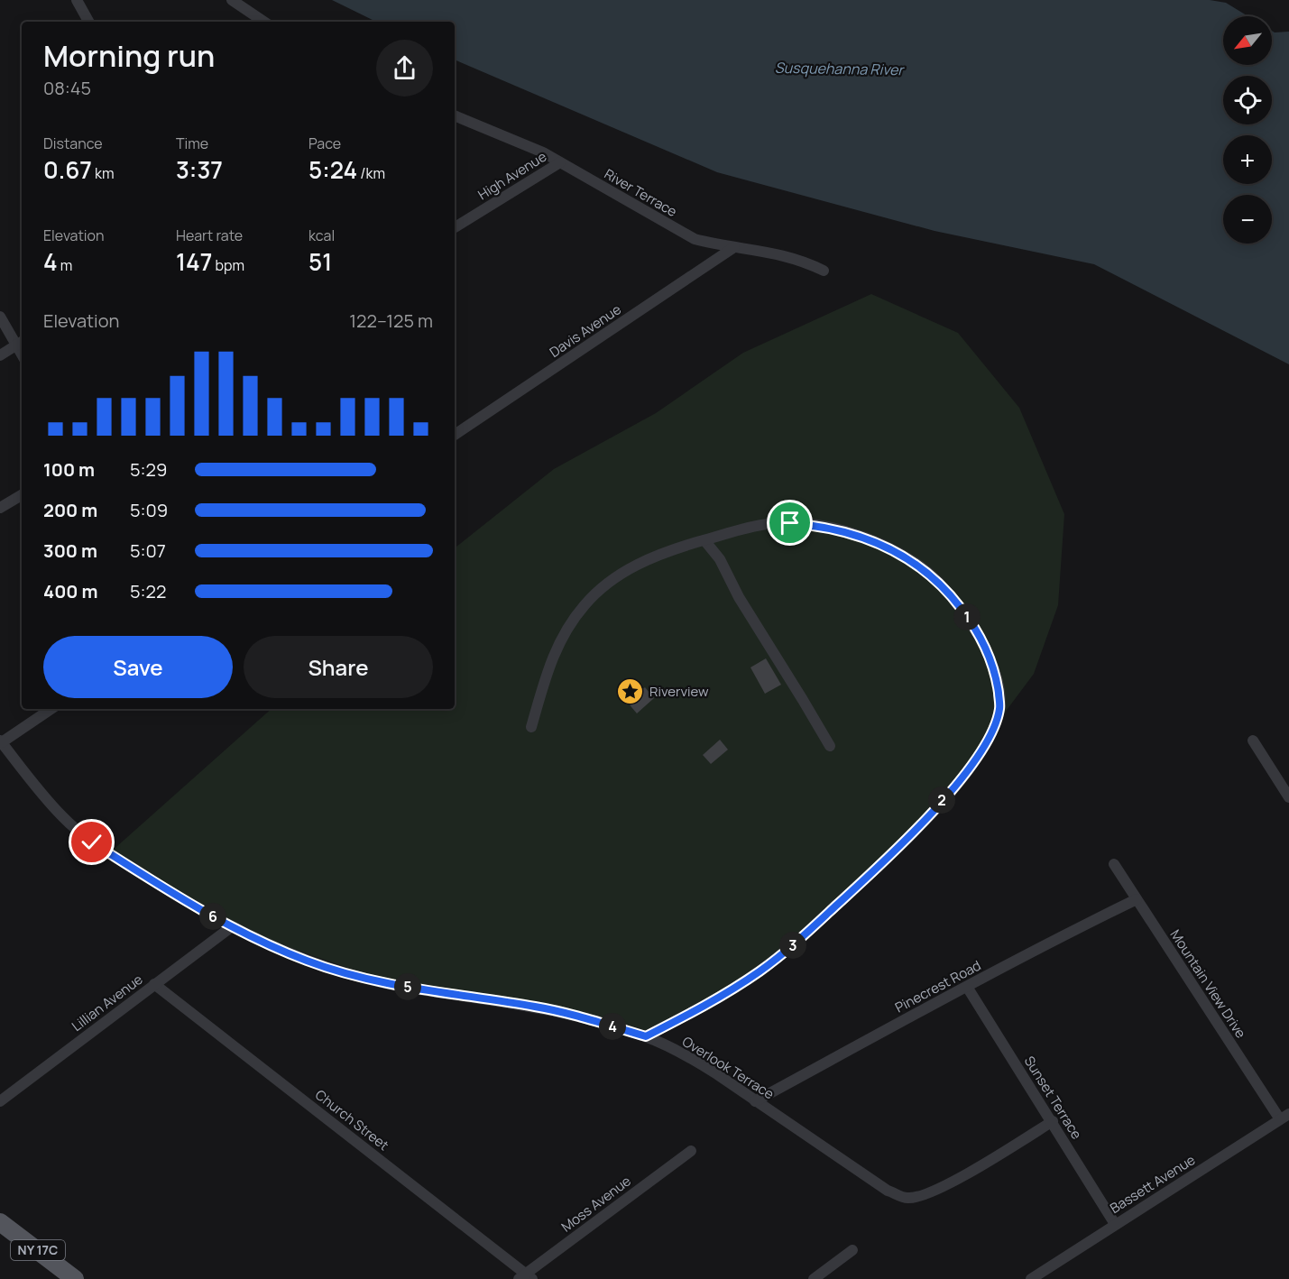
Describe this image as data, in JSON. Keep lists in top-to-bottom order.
{
  "streets": {
    "main road": ["NY 17C"],
    "street": [
      "High Avenue",
      "River Terrace",
      "Davis Avenue",
      "Mountain View Drive",
      "Pinecrest Road",
      "Lillian Avenue",
      "Overlook Terrace",
      "Sunset Terrace",
      "Church Street",
      "Bassett Avenue",
      "Moss Avenue"
    ]
  },
  "crossings": [
    ["High Avenue", "River Terrace"],
    ["River Terrace", "Davis Avenue"],
    ["Mountain View Drive", "Pinecrest Road"],
    ["Mountain View Drive", "Bassett Avenue"],
    ["Pinecrest Road", "Overlook Terrace"],
    ["Pinecrest Road", "Sunset Terrace"],
    ["Lillian Avenue", "Overlook Terrace"],
    ["Lillian Avenue", "Church Street"],
    ["Overlook Terrace", "Sunset Terrace"],
    ["Sunset Terrace", "Bassett Avenue"],
    ["Church Street", "Moss Avenue"]
  ],
  "water": ["Susquehanna River"],
  "places": {
    "place": ["Riverview"]
  },
  "north": "bottom left",
  "page": {
    "map_buttons": ["+", "−"],
    "heading": ["Morning run", "08:45"],
    "stats": [
      ["Distance", "0.67 km"],
      ["Time", "3:37"],
      ["Pace", "5:24 /km"],
      ["Elevation", "4 m"],
      ["Heart rate", "147 bpm"],
      ["kcal", "51"]
    ],
    "chart": ["Elevation", "122–125 m"],
    "list": [
      {
        "name": "100 m",
        "note": "5:29"
      },
      {
        "name": "200 m",
        "note": "5:09"
      },
      {
        "name": "300 m",
        "note": "5:07"
      },
      {
        "name": "400 m",
        "note": "5:22"
      }
    ],
    "pins": [
      "1",
      "2",
      "6",
      "3",
      "5",
      "4"
    ],
    "buttons": ["Save", "Share"]
  }
}
